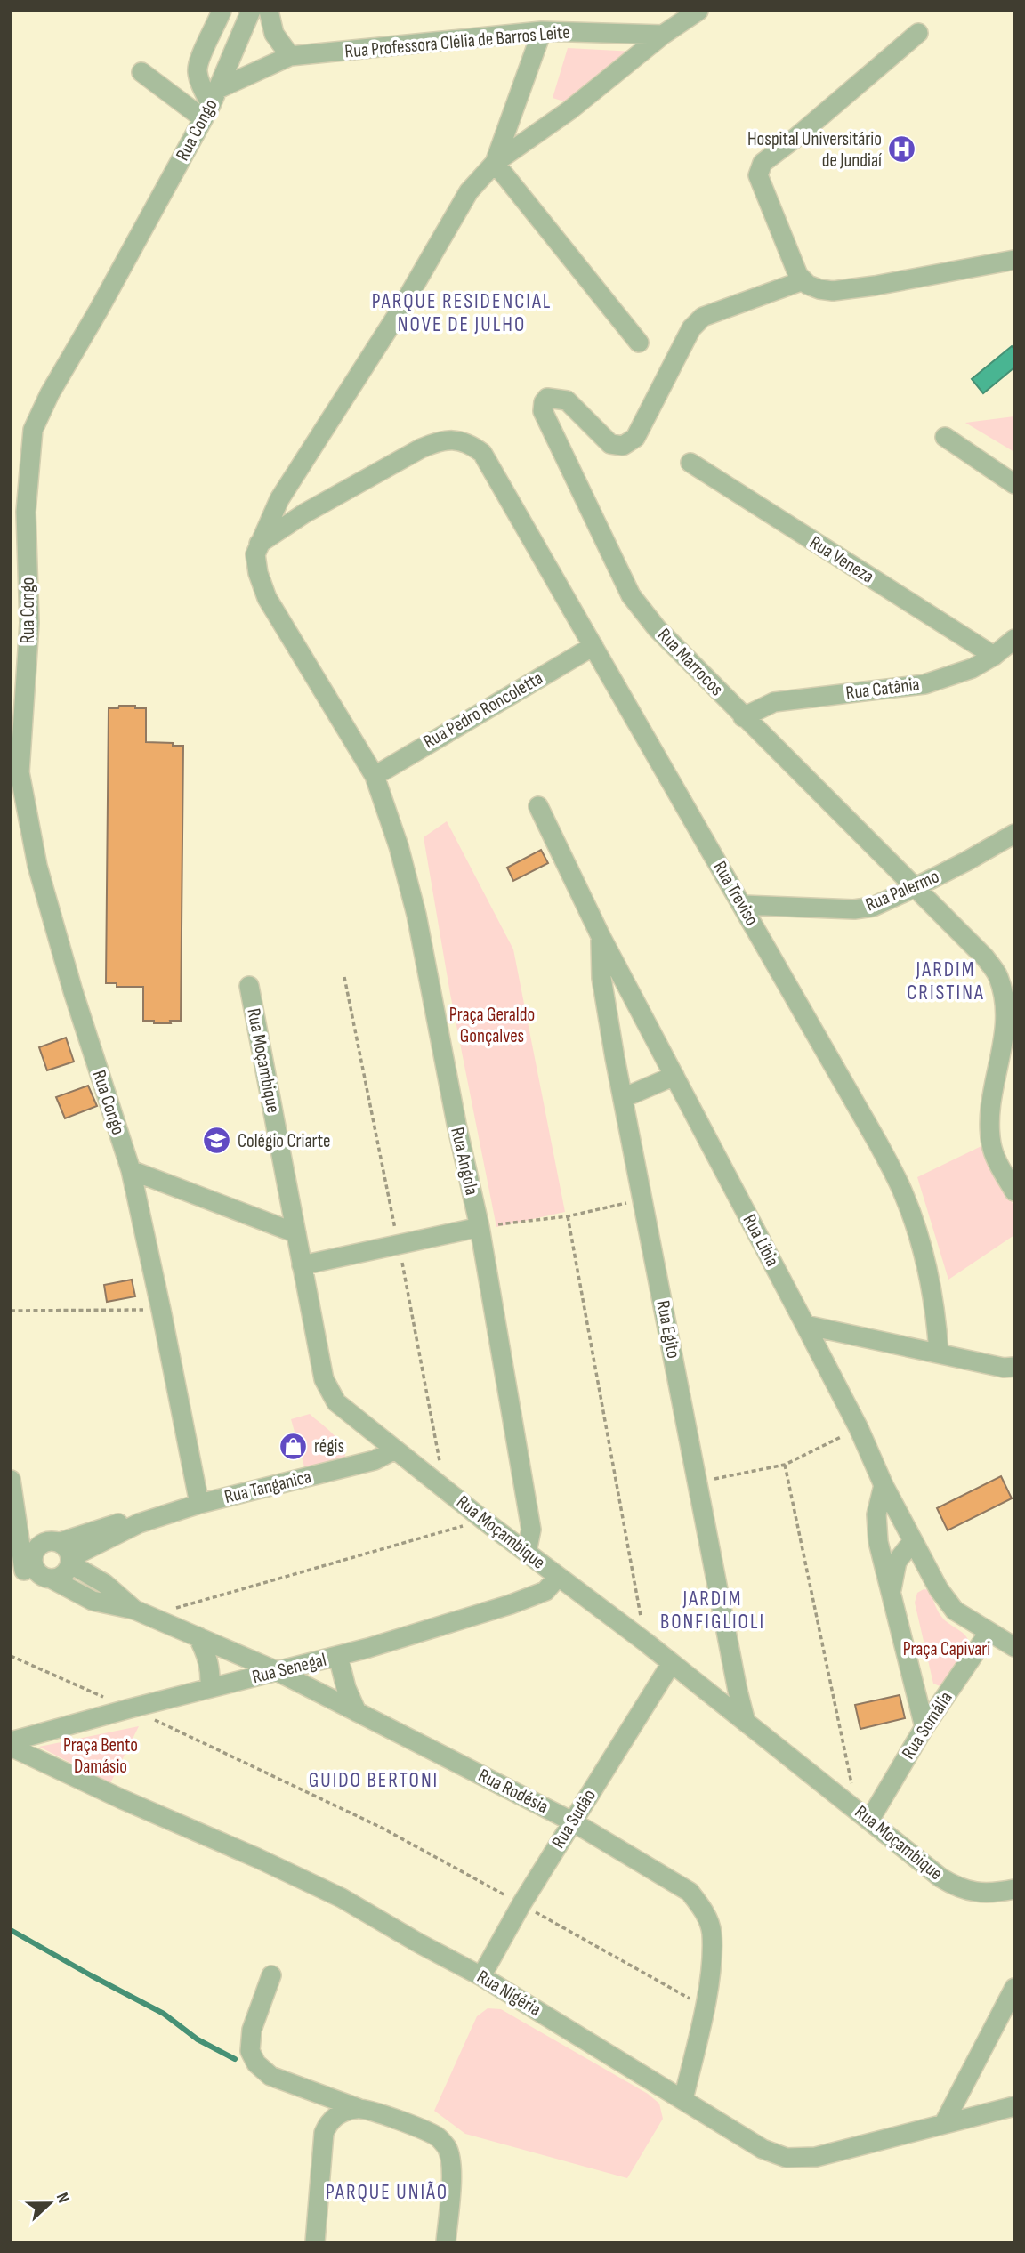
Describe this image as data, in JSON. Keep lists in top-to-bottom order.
{
  "streets": {
    "street": [
      "Rua Professora Clélia de Barros Leite",
      "Rua Congo",
      "Rua Veneza",
      "Rua Marrocos",
      "Rua Catânia",
      "Rua Pedro Roncoletta",
      "Rua Palermo",
      "Rua Treviso",
      "Rua Moçambique",
      "Rua Angola",
      "Rua Líbia",
      "Rua Egito",
      "Rua Tanganica",
      "Rua Senegal",
      "Rua Somália",
      "Rua Rodésia",
      "Rua Sudão",
      "Rua Nigéria"
    ]
  },
  "crossings": [
    ["Rua Professora Clélia de Barros Leite", "Rua Congo"],
    ["Rua Congo", "Rua Tanganica"],
    ["Rua Veneza", "Rua Catânia"],
    ["Rua Marrocos", "Rua Catânia"],
    ["Rua Marrocos", "Rua Palermo"],
    ["Rua Pedro Roncoletta", "Rua Treviso"],
    ["Rua Pedro Roncoletta", "Rua Angola"],
    ["Rua Palermo", "Rua Treviso"],
    ["Rua Treviso", "Rua Angola"],
    ["Rua Moçambique", "Rua Angola"],
    ["Rua Moçambique", "Rua Egito"],
    ["Rua Moçambique", "Rua Tanganica"],
    ["Rua Moçambique", "Rua Senegal"],
    ["Rua Moçambique", "Rua Somália"],
    ["Rua Moçambique", "Rua Sudão"],
    ["Rua Líbia", "Rua Egito"],
    ["Rua Líbia", "Rua Somália"],
    ["Rua Tanganica", "Rua Rodésia"],
    ["Rua Senegal", "Rua Rodésia"],
    ["Rua Rodésia", "Rua Sudão"],
    ["Rua Rodésia", "Rua Nigéria"],
    ["Rua Sudão", "Rua Nigéria"]
  ],
  "districts": [
    "PARQUE RESIDENCIAL NOVE DE JULHO",
    "JARDIM CRISTINA",
    "JARDIM BONFIGLIOLI",
    "GUIDO BERTONI",
    "PARQUE UNIÃO"
  ],
  "parks": ["Praça Geraldo Gonçalves", "Praça Capivari", "Praça Bento Damásio"],
  "places": {
    "hospital": ["Hospital Universitário de Jundiaí"],
    "school or university": ["Colégio Criarte"],
    "shop": ["régis"]
  },
  "north": "right"
}
